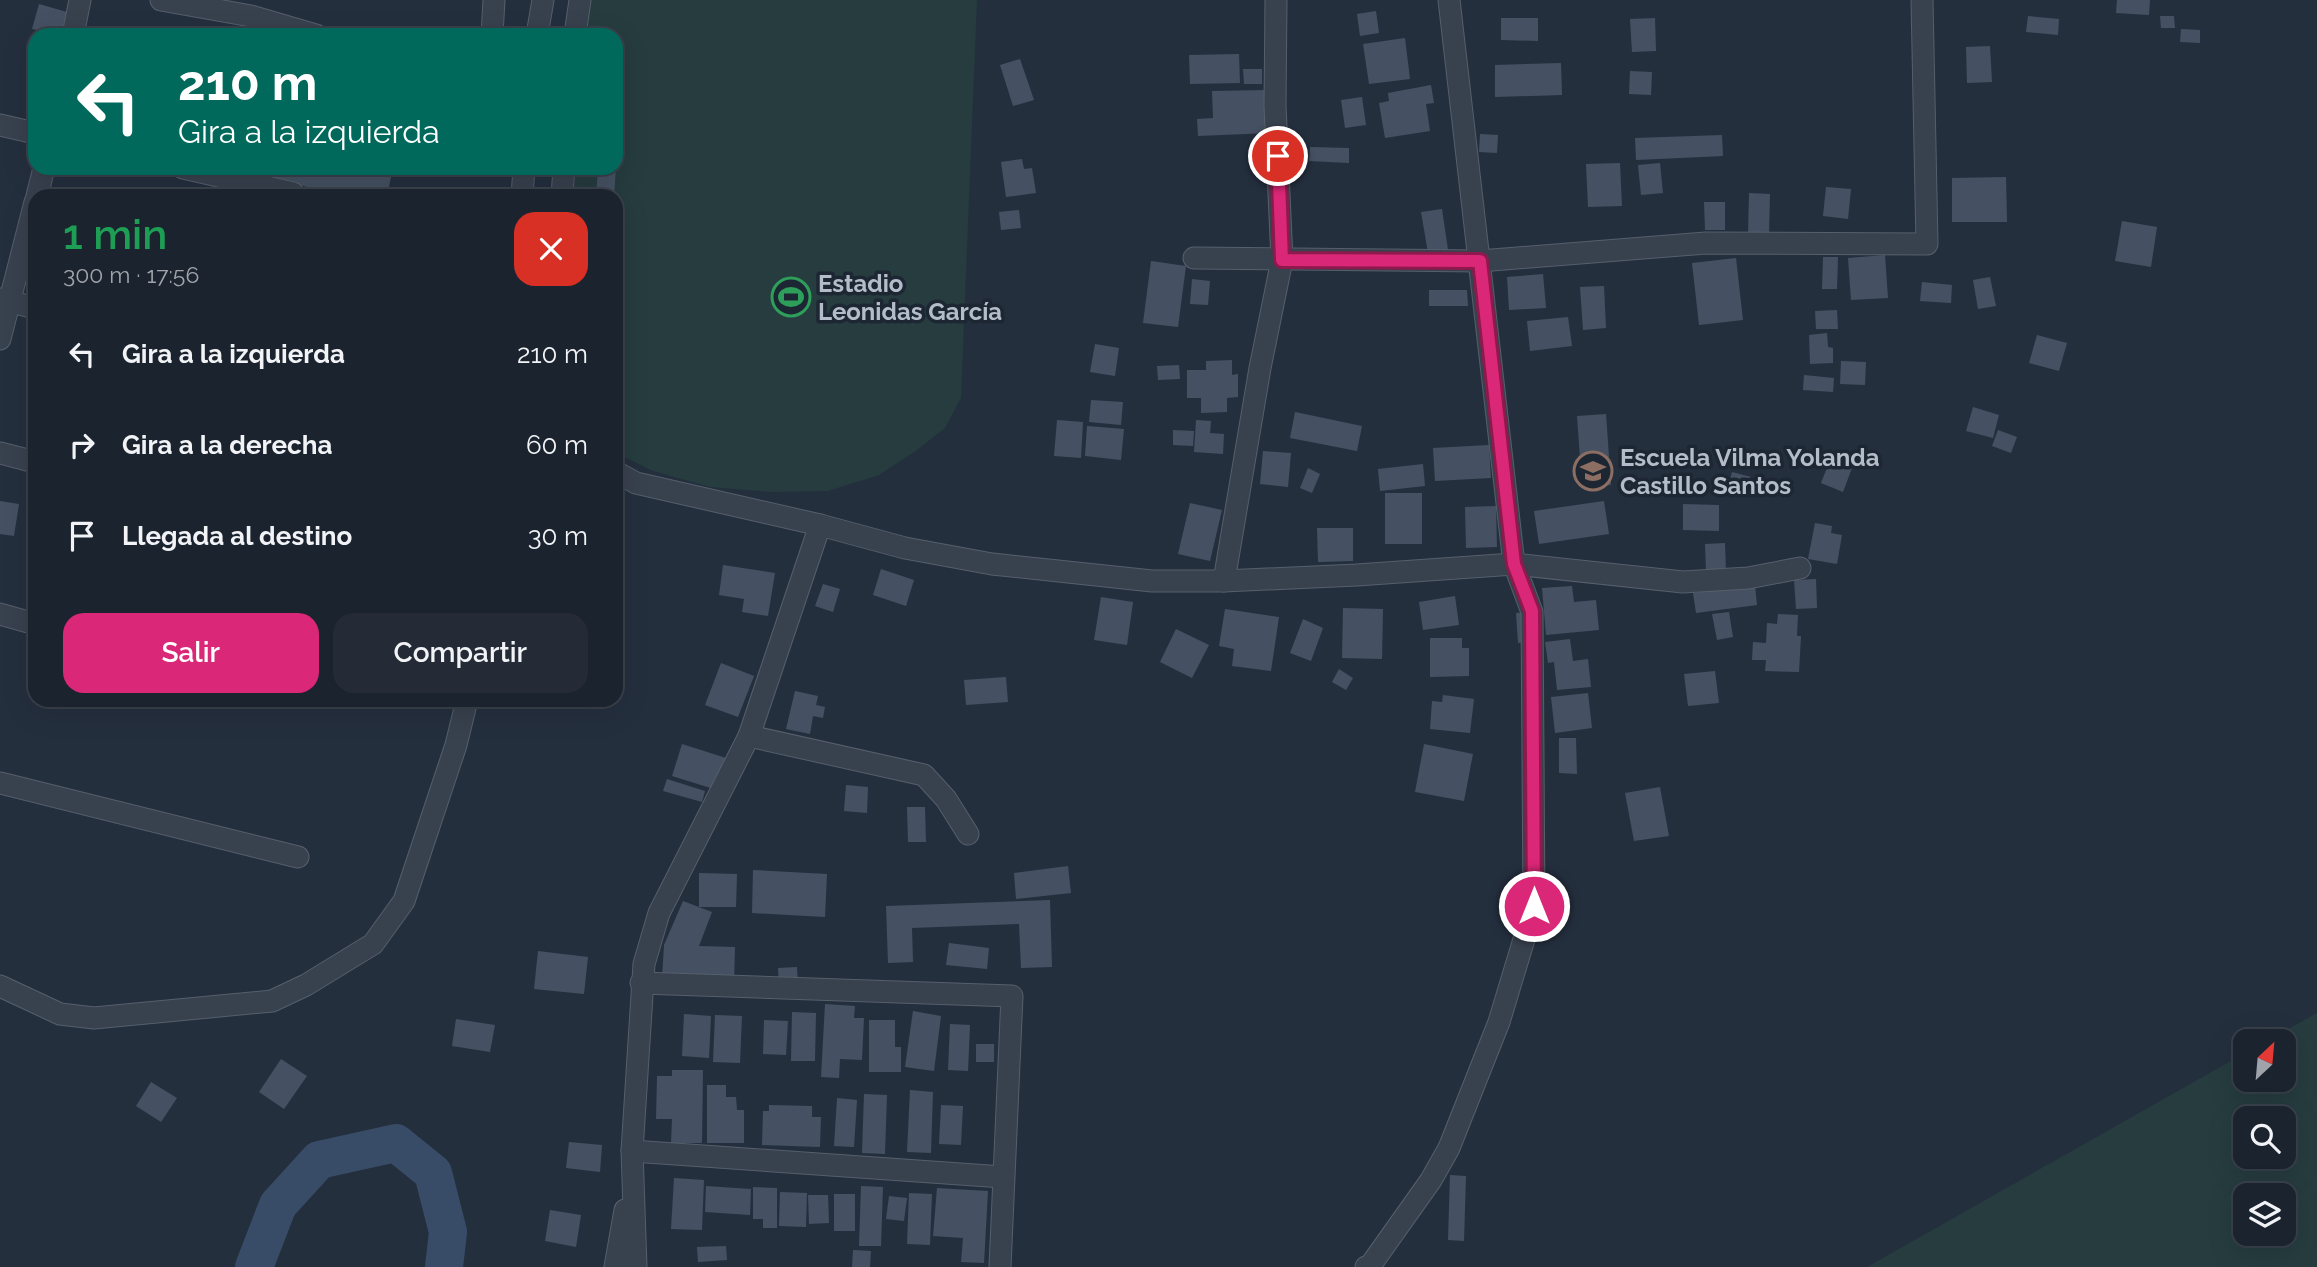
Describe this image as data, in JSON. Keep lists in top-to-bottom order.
{
  "places": {
    "sports": ["Estadio Leonidas García"],
    "school or university": ["Escuela Vilma Yolanda Castillo Santos"]
  },
  "north": "top right",
  "page": {
    "turn": ["210 m", "Gira a la izquierda"],
    "heading": ["1 min", "300 m · 17:56"],
    "list": [
      {
        "name": "Gira a la izquierda",
        "value": "210 m"
      },
      {
        "name": "Gira a la derecha",
        "value": "60 m"
      },
      {
        "name": "Llegada al destino",
        "value": "30 m"
      }
    ],
    "buttons": ["Salir", "Compartir"]
  }
}
